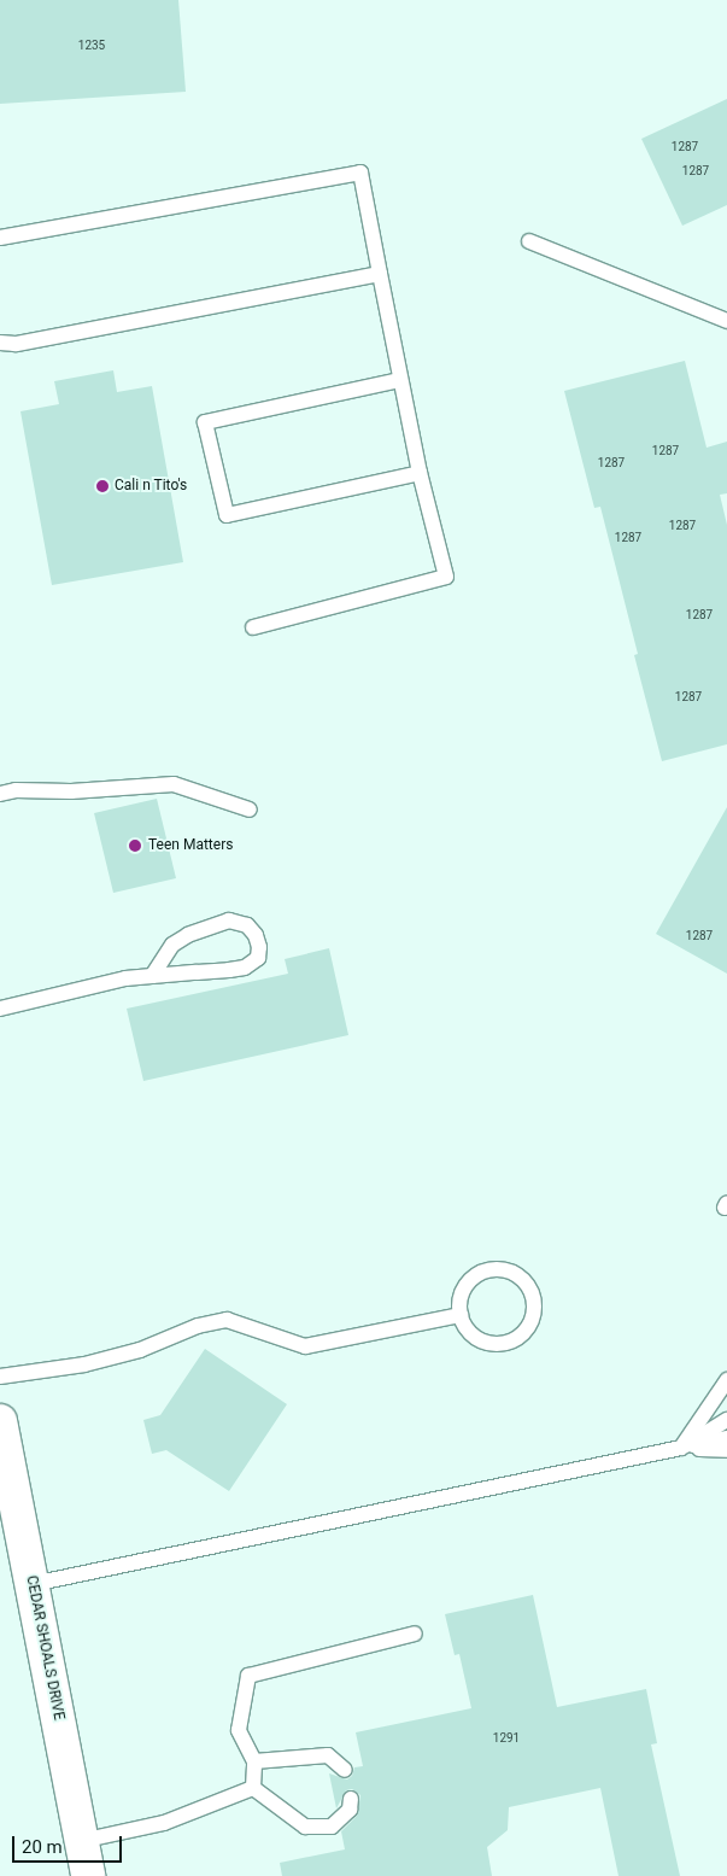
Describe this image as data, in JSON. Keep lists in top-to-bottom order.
{
  "streets": {
    "street": ["CEDAR SHOALS DRIVE"]
  },
  "places": ["Cali n Tito's", "Teen Matters"],
  "house_numbers": [
    "1235",
    "1287",
    "1287",
    "1287",
    "1287",
    "1287",
    "1287",
    "1287",
    "1287",
    "1287",
    "1291"
  ],
  "scale_bar": "20 m"
}
